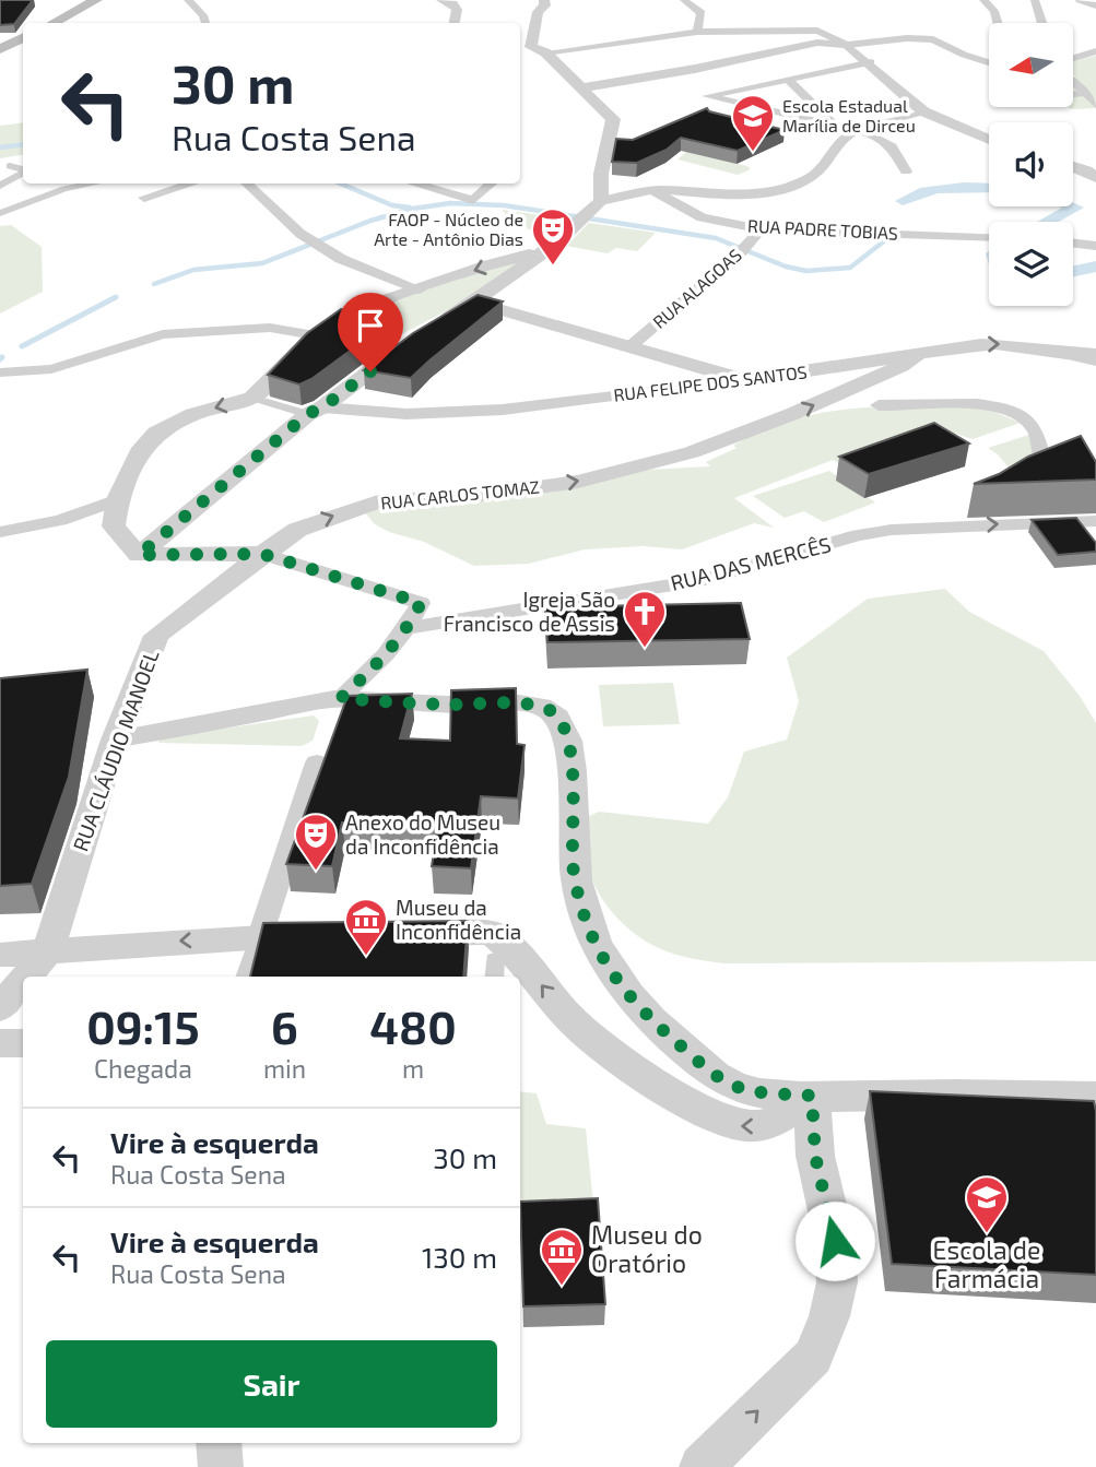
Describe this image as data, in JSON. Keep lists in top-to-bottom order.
{
  "streets": {
    "street": [
      "RUA PADRE TOBIAS",
      "RUA ALAGOAS",
      "RUA FELIPE DOS SANTOS",
      "RUA CARLOS TOMAZ",
      "RUA DAS MERCÊS",
      "RUA CLÁUDIO MANOEL"
    ]
  },
  "crossings": [
    ["RUA PADRE TOBIAS", "RUA ALAGOAS"],
    ["RUA FELIPE DOS SANTOS", "RUA CARLOS TOMAZ"],
    ["RUA CARLOS TOMAZ", "RUA CLÁUDIO MANOEL"]
  ],
  "places": {
    "school or university": ["Escola Estadual Marília de Dirceu", "Escola de Farmácia"],
    "theatre": ["FAOP - Núcleo de Arte - Antônio Dias", "Anexo do Museu da Inconfidência"],
    "church": ["Igreja São Francisco de Assis"],
    "museum": ["Museu da Inconfidência", "Museu do Oratório"]
  },
  "north": "left",
  "page": {
    "turn": ["30 m", "Rua Costa Sena"],
    "eta": [
      "09:15",
      "Chegada",
      "6",
      "min",
      "480",
      "m"
    ],
    "list": [
      {
        "name": "Vire à esquerda",
        "note": "Rua Costa Sena",
        "value": "30 m"
      },
      {
        "name": "Vire à esquerda",
        "note": "Rua Costa Sena",
        "value": "130 m"
      }
    ],
    "buttons": "Sair"
  }
}
